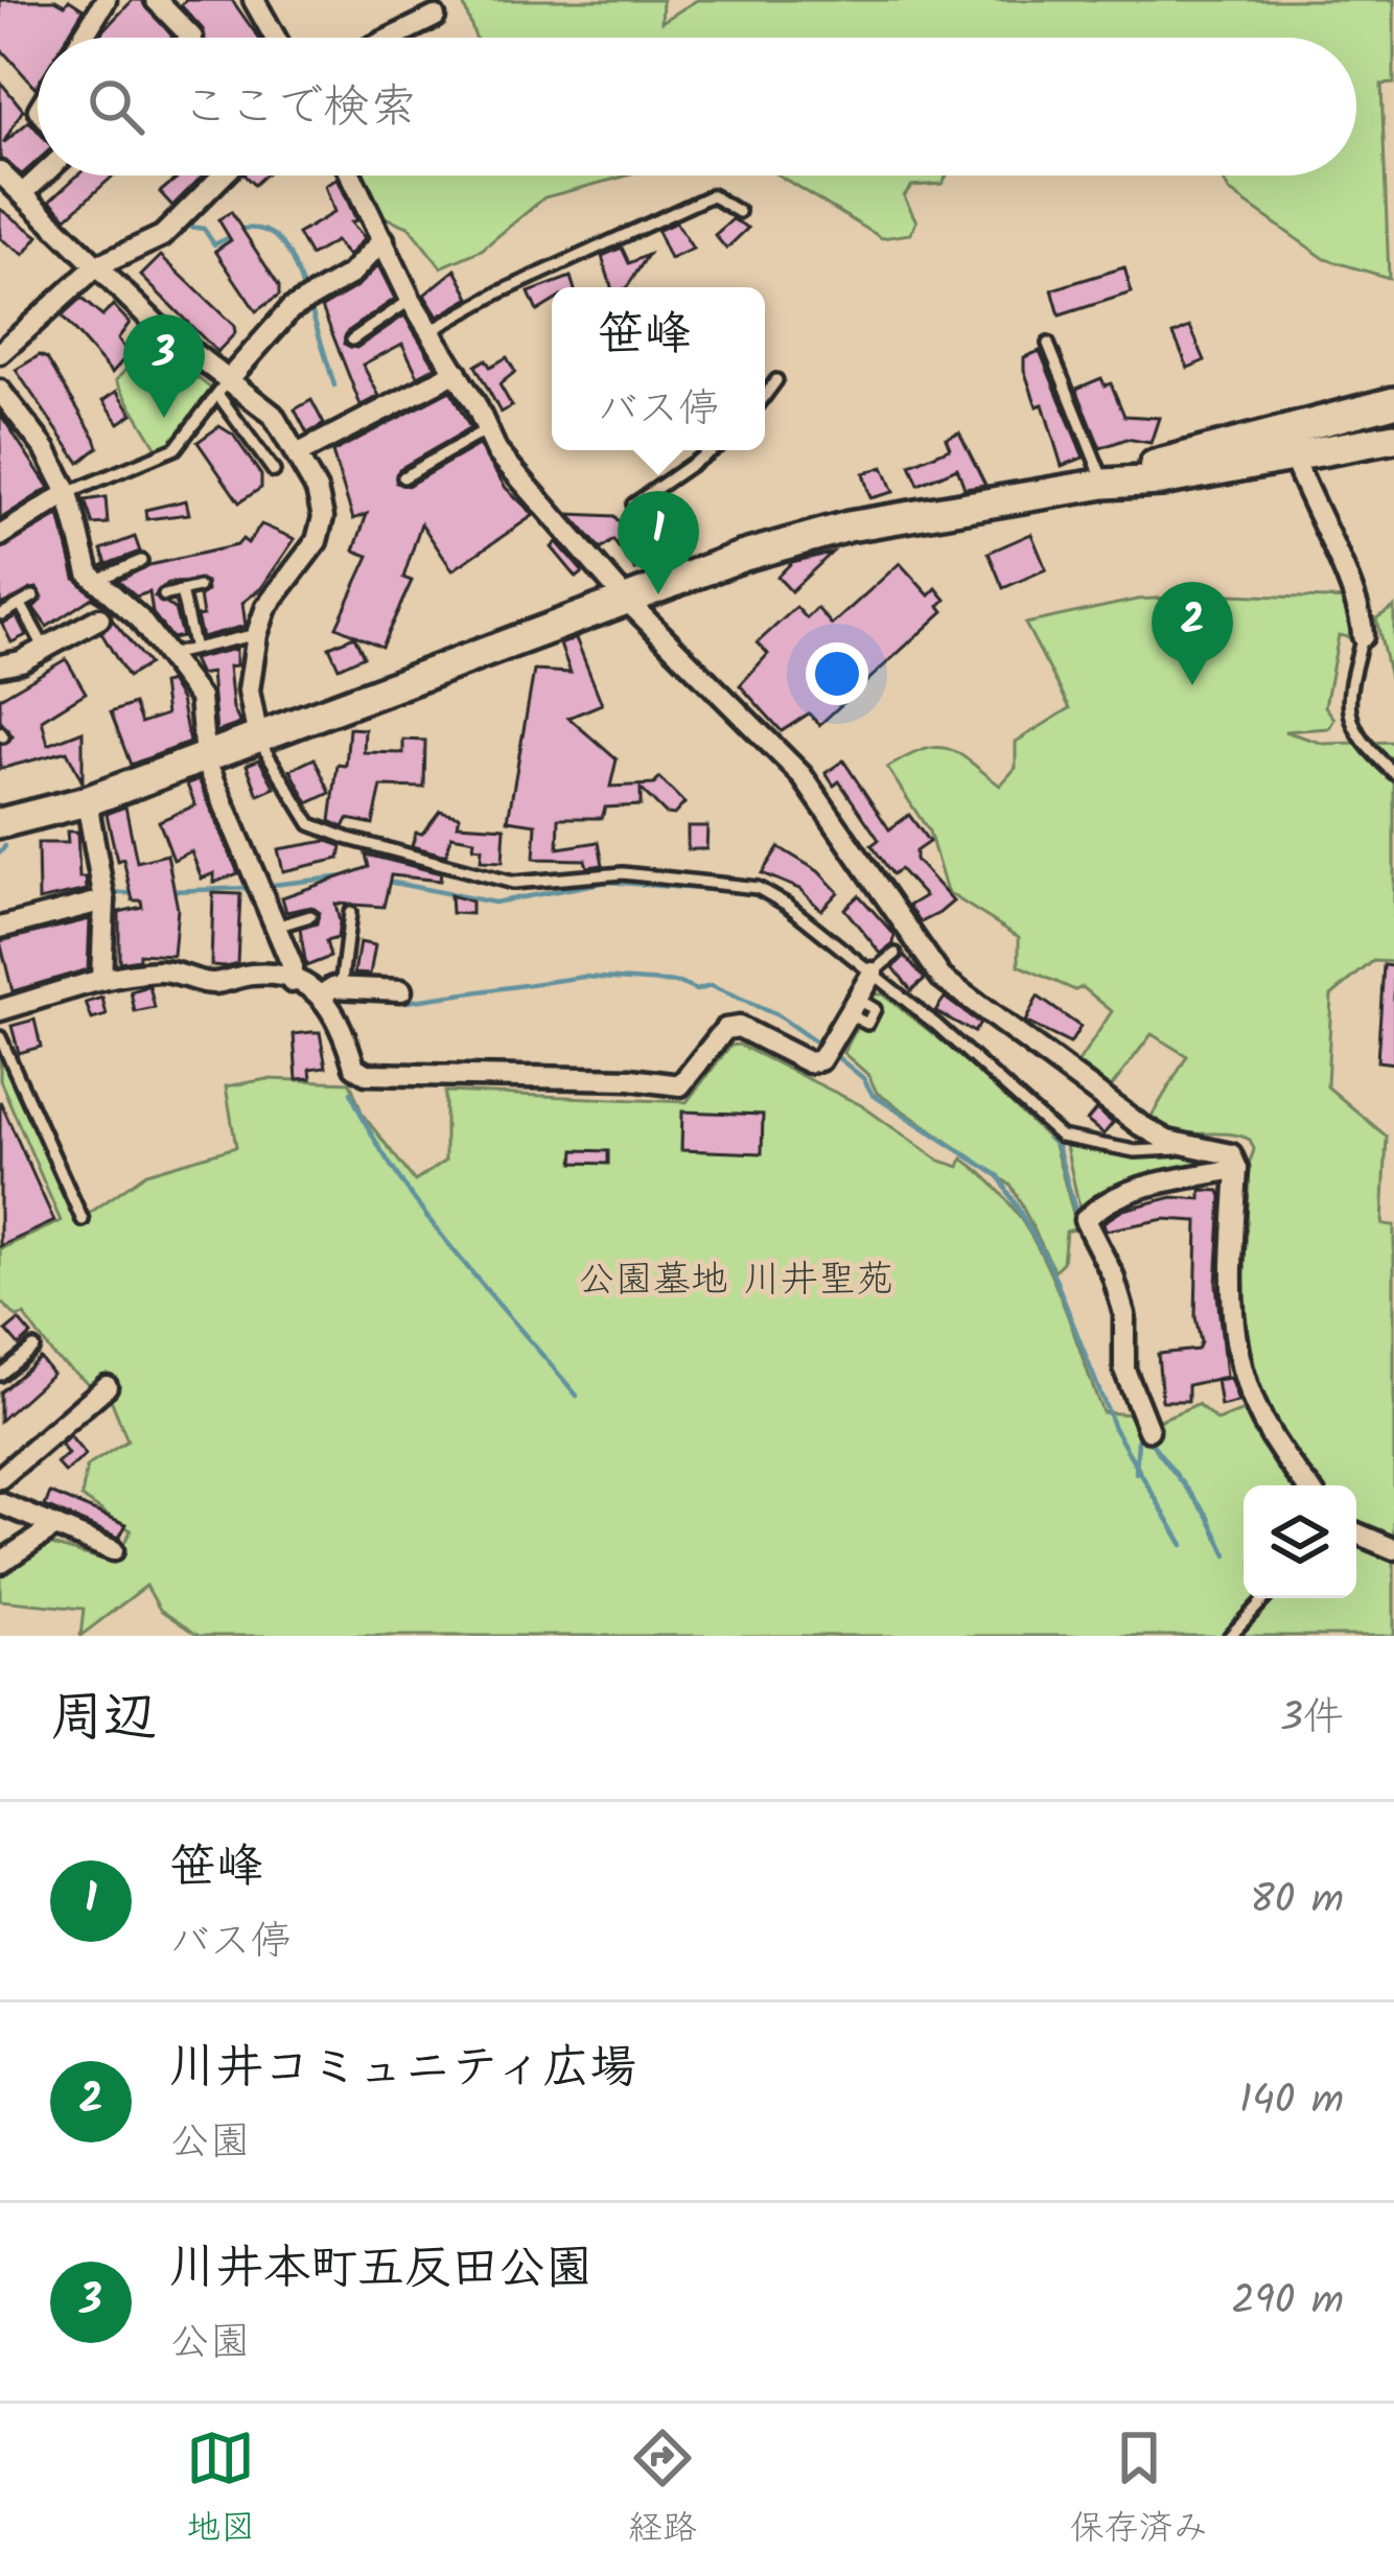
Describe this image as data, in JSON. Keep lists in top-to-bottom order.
{
  "parks": ["公園墓地 川井聖苑"],
  "page": {
    "search": "ここで検索",
    "popup": ["笹峰", "バス停"],
    "pins": ["3", "1", "2"],
    "heading": ["周辺", "3件"],
    "list": [
      {
        "mark": "1",
        "name": "笹峰",
        "note": "バス停",
        "value": "80 m"
      },
      {
        "mark": "2",
        "name": "川井コミュニティ広場",
        "note": "公園",
        "value": "140 m"
      },
      {
        "mark": "3",
        "name": "川井本町五反田公園",
        "note": "公園",
        "value": "290 m"
      }
    ],
    "nav": ["地図", "経路", "保存済み"]
  }
}
